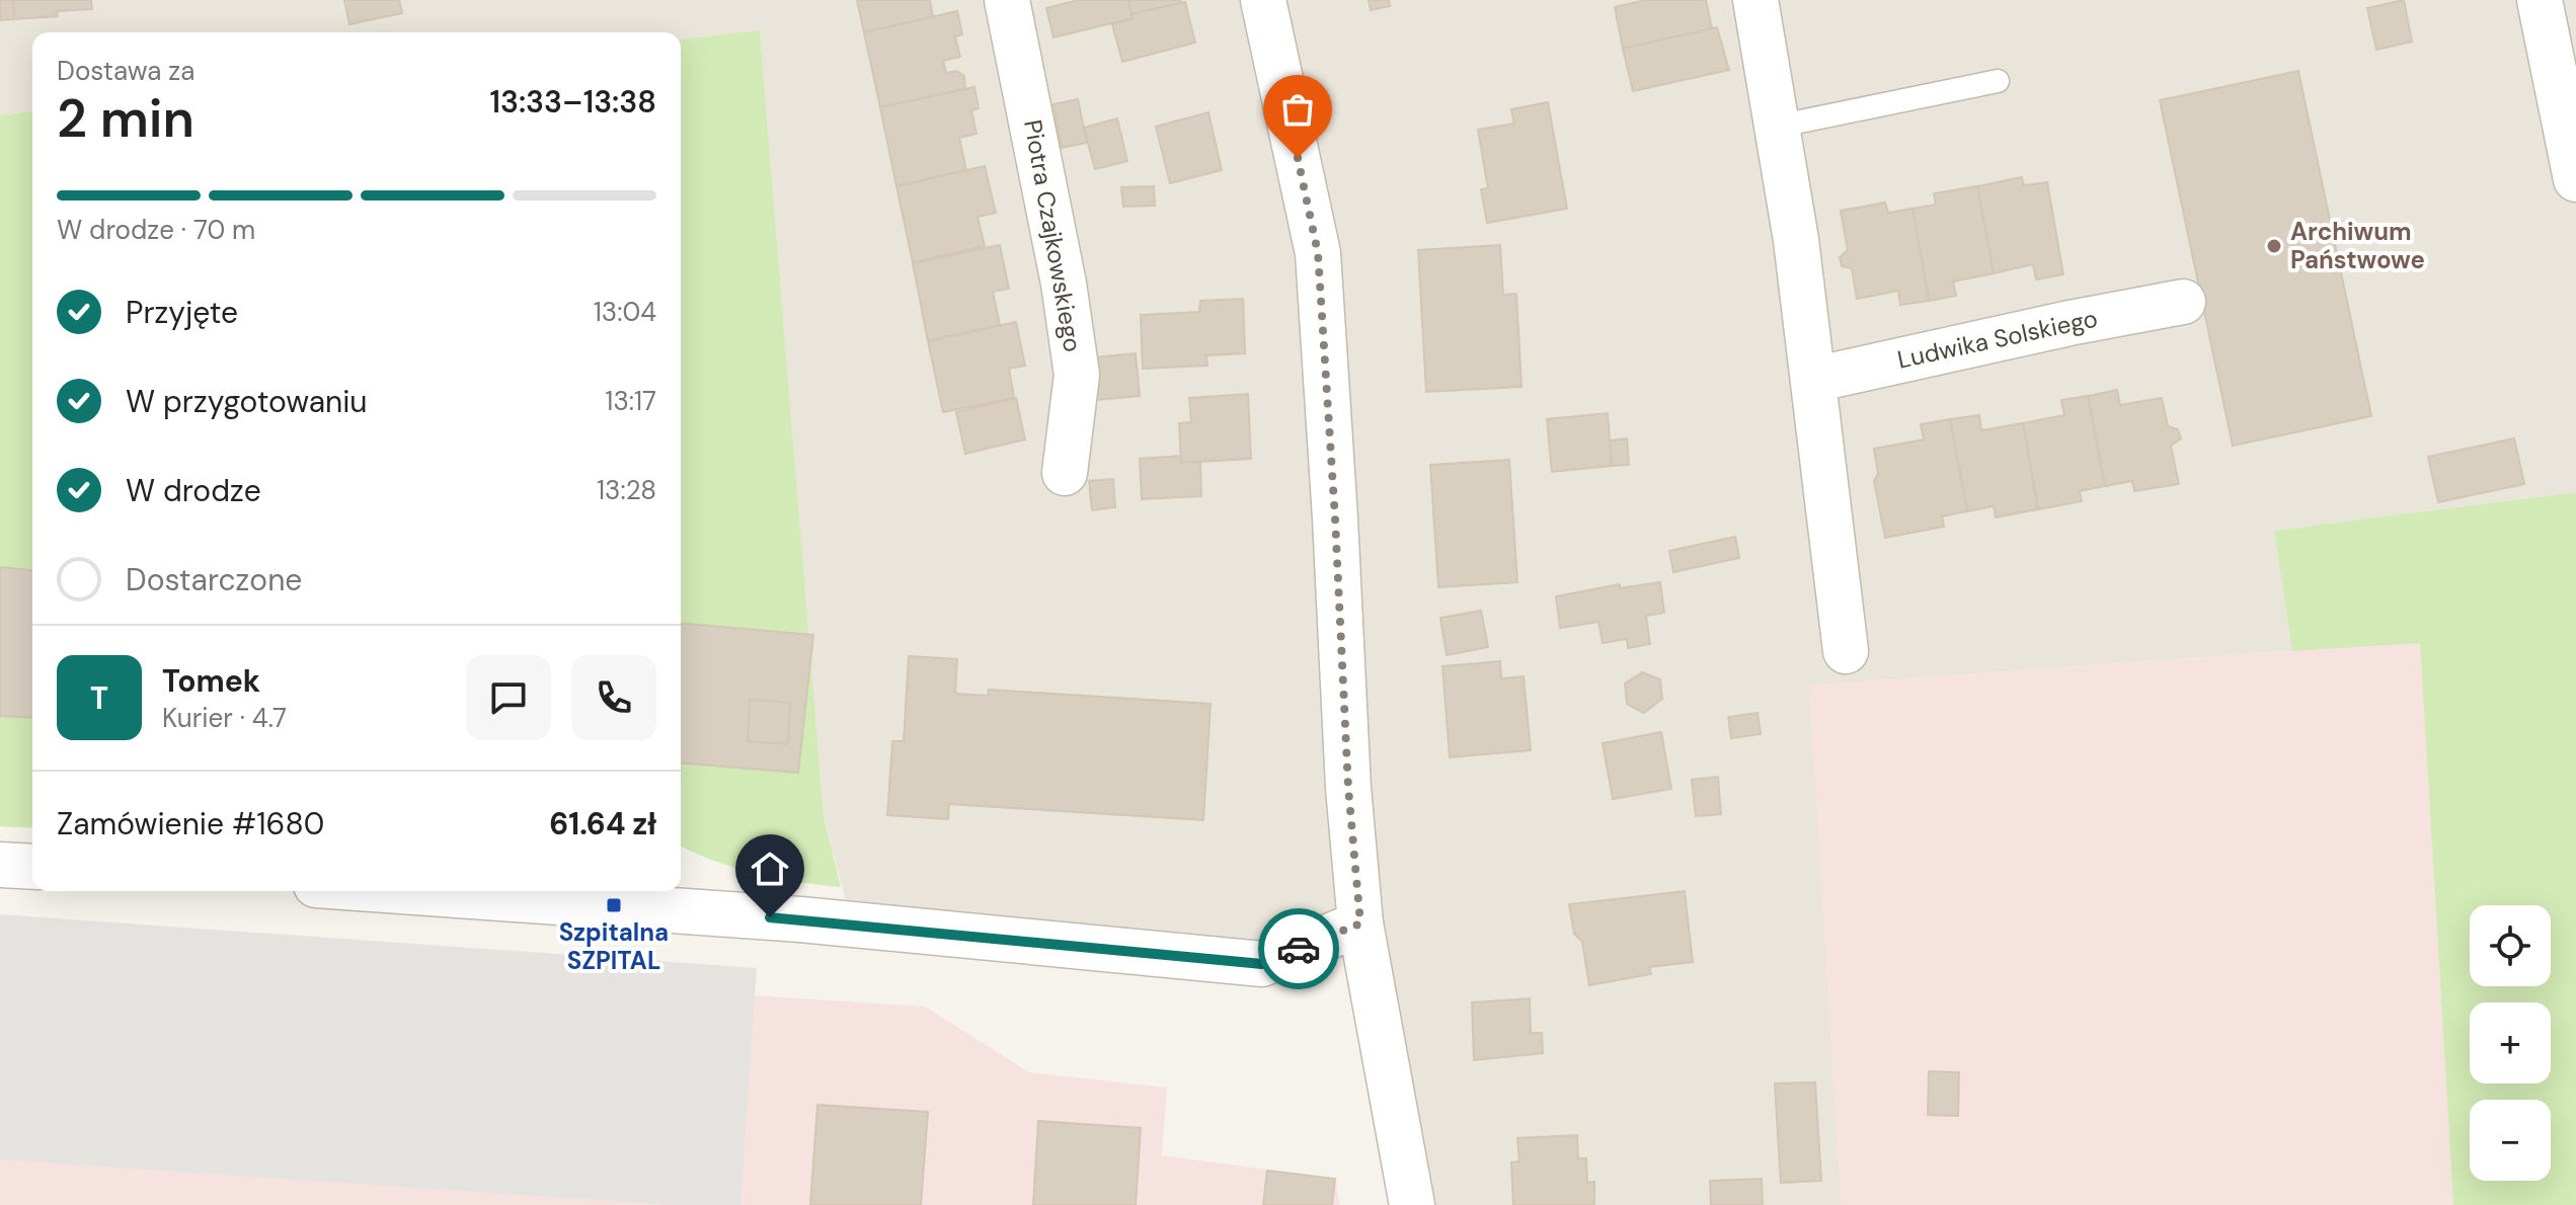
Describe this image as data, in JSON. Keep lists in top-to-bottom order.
{
  "streets": {
    "street": ["Piotra Czajkowskiego", "Ludwika Solskiego"]
  },
  "places": {
    "other": ["Archiwum Państwowe"],
    "transit": ["Szpitalna SZPITAL"]
  },
  "page": {
    "heading": ["2 min", "Dostawa za", "13:33–13:38"],
    "panel": [
      "Tomek",
      "Kurier · 4.7",
      "Zamówienie #1680",
      "61.64 zł"
    ],
    "bar": "W drodze · 70 m",
    "list": [
      ["Przyjęte", "13:04"],
      ["W przygotowaniu", "13:17"],
      ["W drodze", "13:28"],
      "Dostarczone"
    ],
    "round": "T",
    "map_buttons": ["+", "−"]
  }
}
